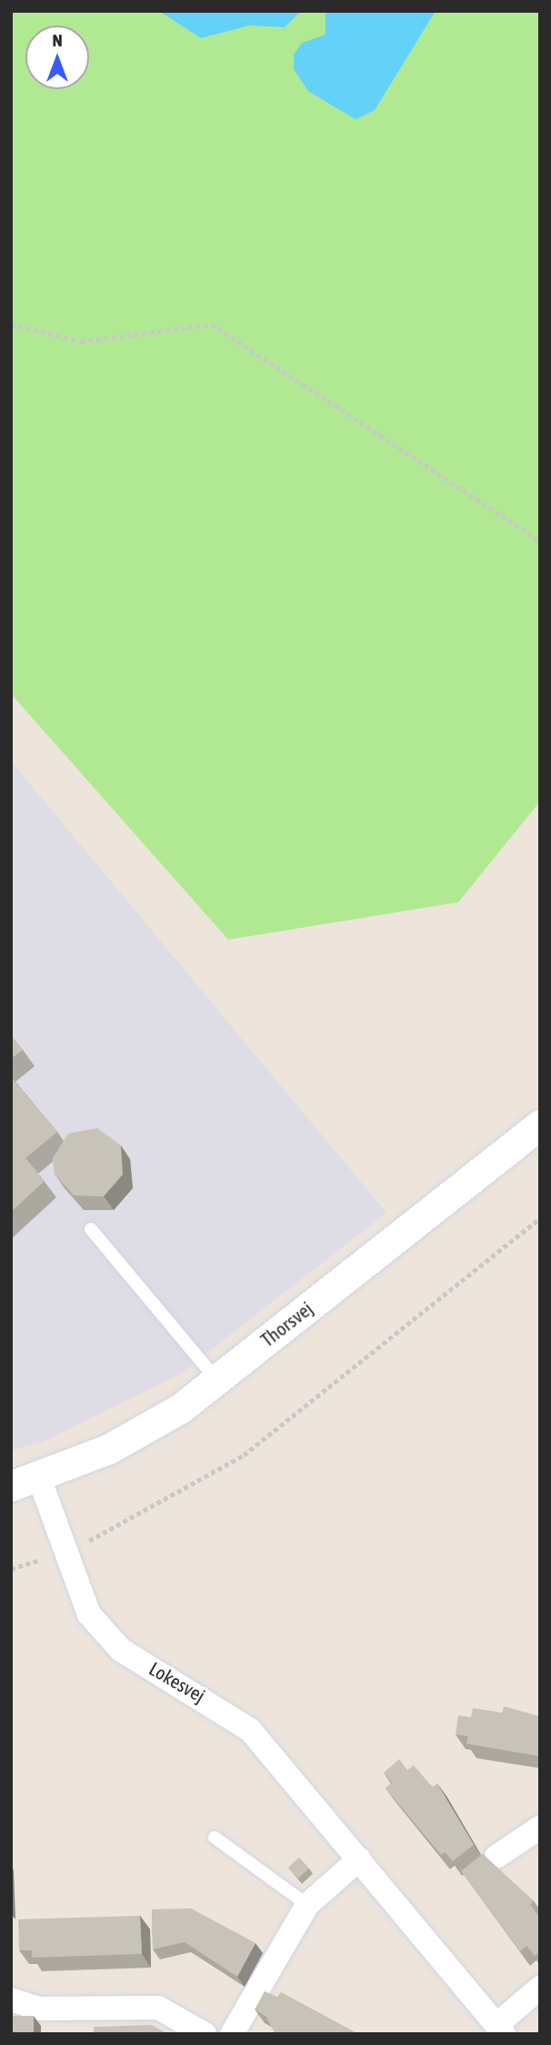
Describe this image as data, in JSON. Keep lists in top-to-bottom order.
{
  "streets": {
    "street": ["Thorsvej", "Lokesvej"]
  },
  "crossings": [
    ["Thorsvej", "Lokesvej"]
  ],
  "north": "top"
}
